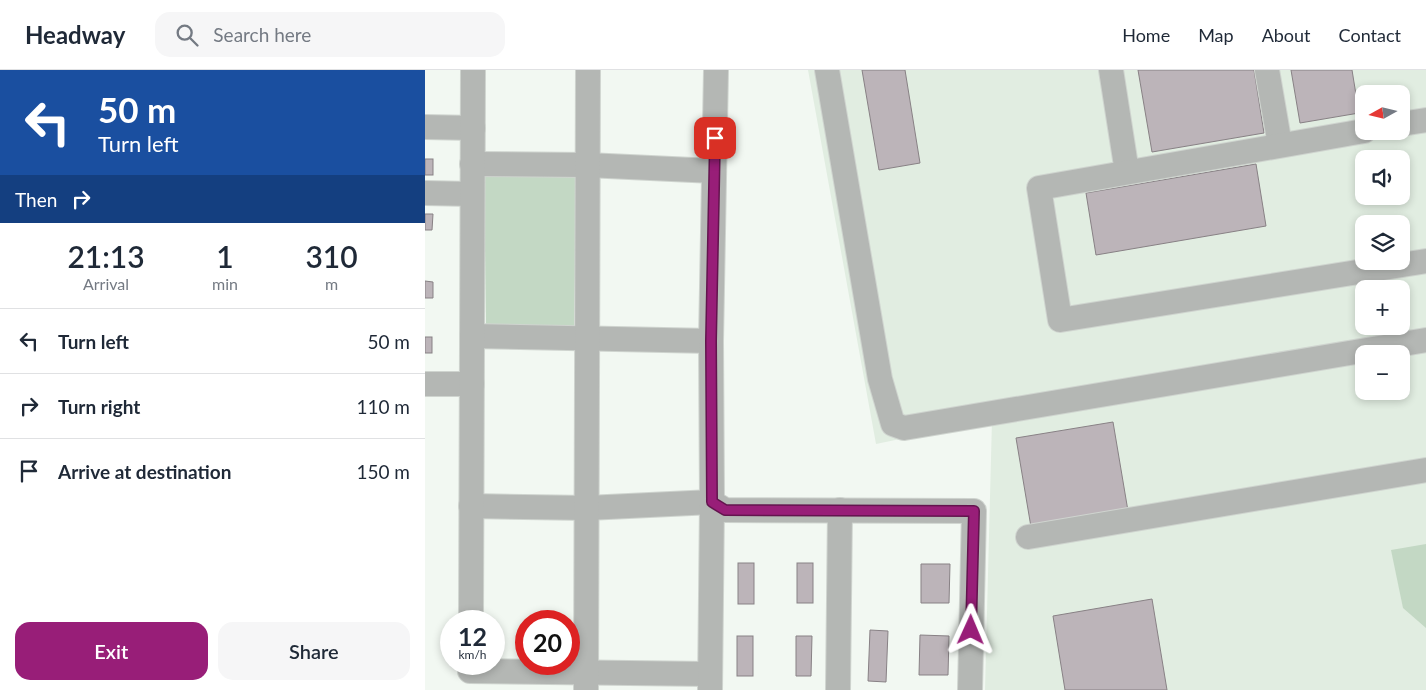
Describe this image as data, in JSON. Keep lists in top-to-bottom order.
{
  "north": "left",
  "page": {
    "header": "Headway",
    "search": "Search here",
    "nav": [
      "Home",
      "Map",
      "About",
      "Contact"
    ],
    "turn": ["50 m", "Turn left"],
    "map_buttons": ["+", "−"],
    "then": "Then",
    "eta": [
      "21:13",
      "Arrival",
      "1",
      "min",
      "310",
      "m"
    ],
    "list": [
      {
        "name": "Turn left",
        "value": "50 m"
      },
      {
        "name": "Turn right",
        "value": "110 m"
      },
      {
        "name": "Arrive at destination",
        "value": "150 m"
      }
    ],
    "speed": "12 km/h",
    "limit": "20",
    "buttons": ["Exit", "Share"]
  }
}
